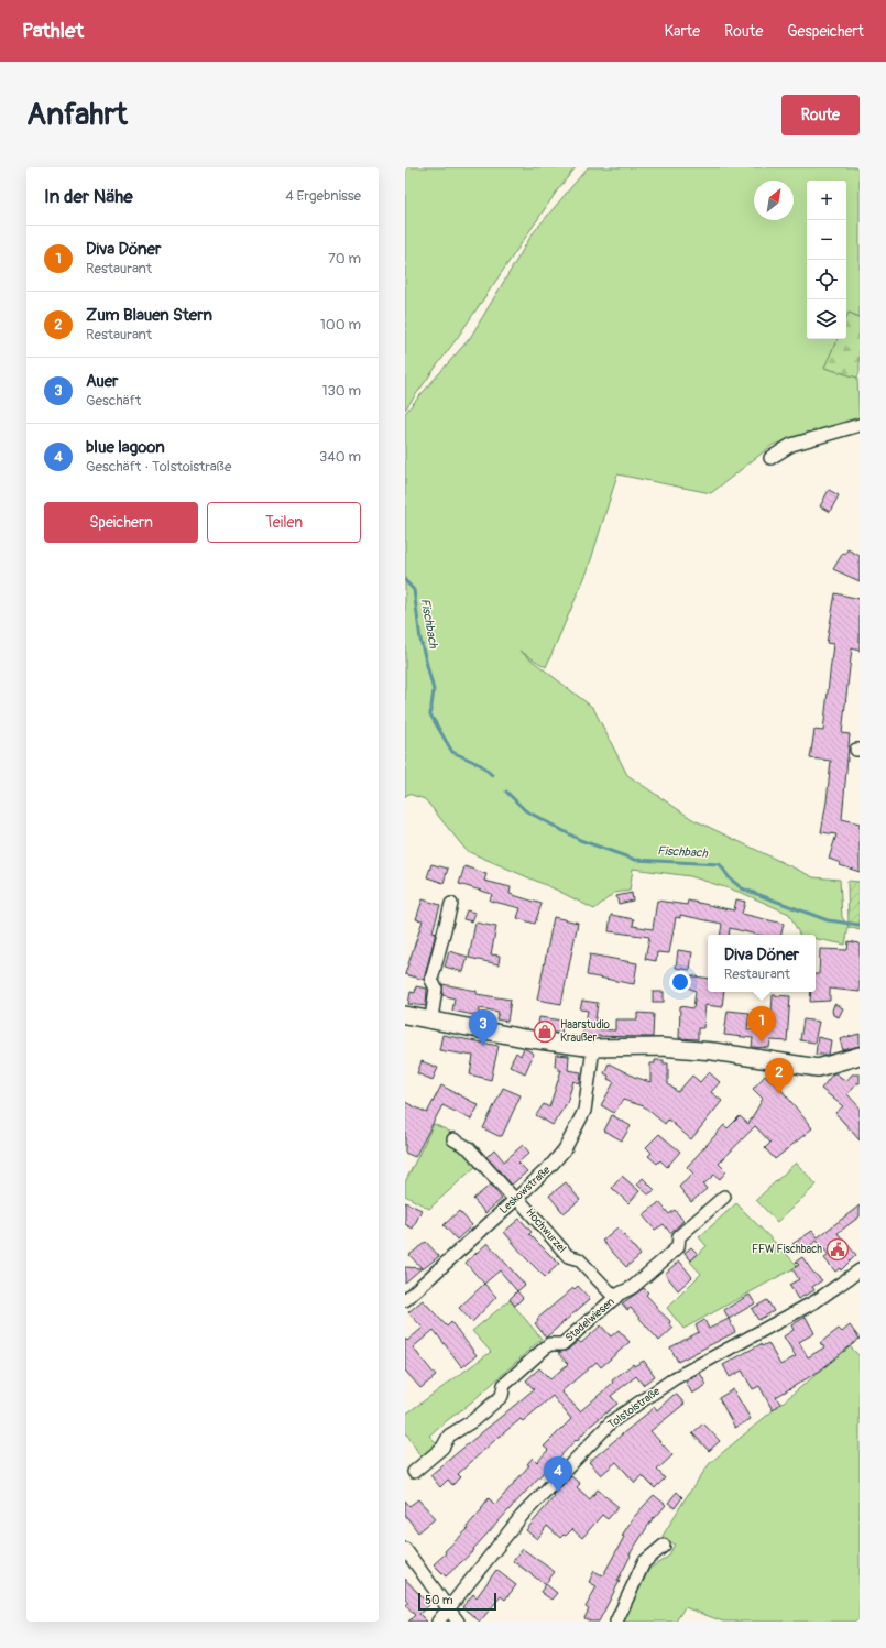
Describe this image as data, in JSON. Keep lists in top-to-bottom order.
{
  "streets": {
    "street": [
      "Leskowstraße",
      "Hochwurzel",
      "Stadelwiesen",
      "Tolstoistraße"
    ]
  },
  "crossings": [
    ["Leskowstraße", "Hochwurzel"],
    ["Hochwurzel", "Stadelwiesen"]
  ],
  "water": ["Fischbach"],
  "places": {
    "shop": ["Haarstudio Kraußer"],
    "public building": ["FFW Fischbach"]
  },
  "scale_bar": "50 m",
  "north": "top right",
  "page": {
    "header": "Pathlet",
    "nav": ["Karte", "Route", "Gespeichert"],
    "buttons": [
      "Route",
      ["Speichern", "Teilen"]
    ],
    "title": "Anfahrt",
    "heading": ["In der Nähe", "4 Ergebnisse"],
    "map_buttons": ["+", "−"],
    "list": [
      {
        "mark": "1",
        "name": "Diva Döner",
        "note": "Restaurant",
        "value": "70 m"
      },
      {
        "mark": "2",
        "name": "Zum Blauen Stern",
        "note": "Restaurant",
        "value": "100 m"
      },
      {
        "mark": "3",
        "name": "Auer",
        "note": "Geschäft",
        "value": "130 m"
      },
      {
        "mark": "4",
        "name": "blue lagoon",
        "note": "Geschäft · Tolstoistraße",
        "value": "340 m"
      }
    ],
    "popup": ["Diva Döner", "Restaurant"],
    "pins": [
      "1",
      "3",
      "2",
      "4"
    ],
    "scale": "50 m"
  }
}
